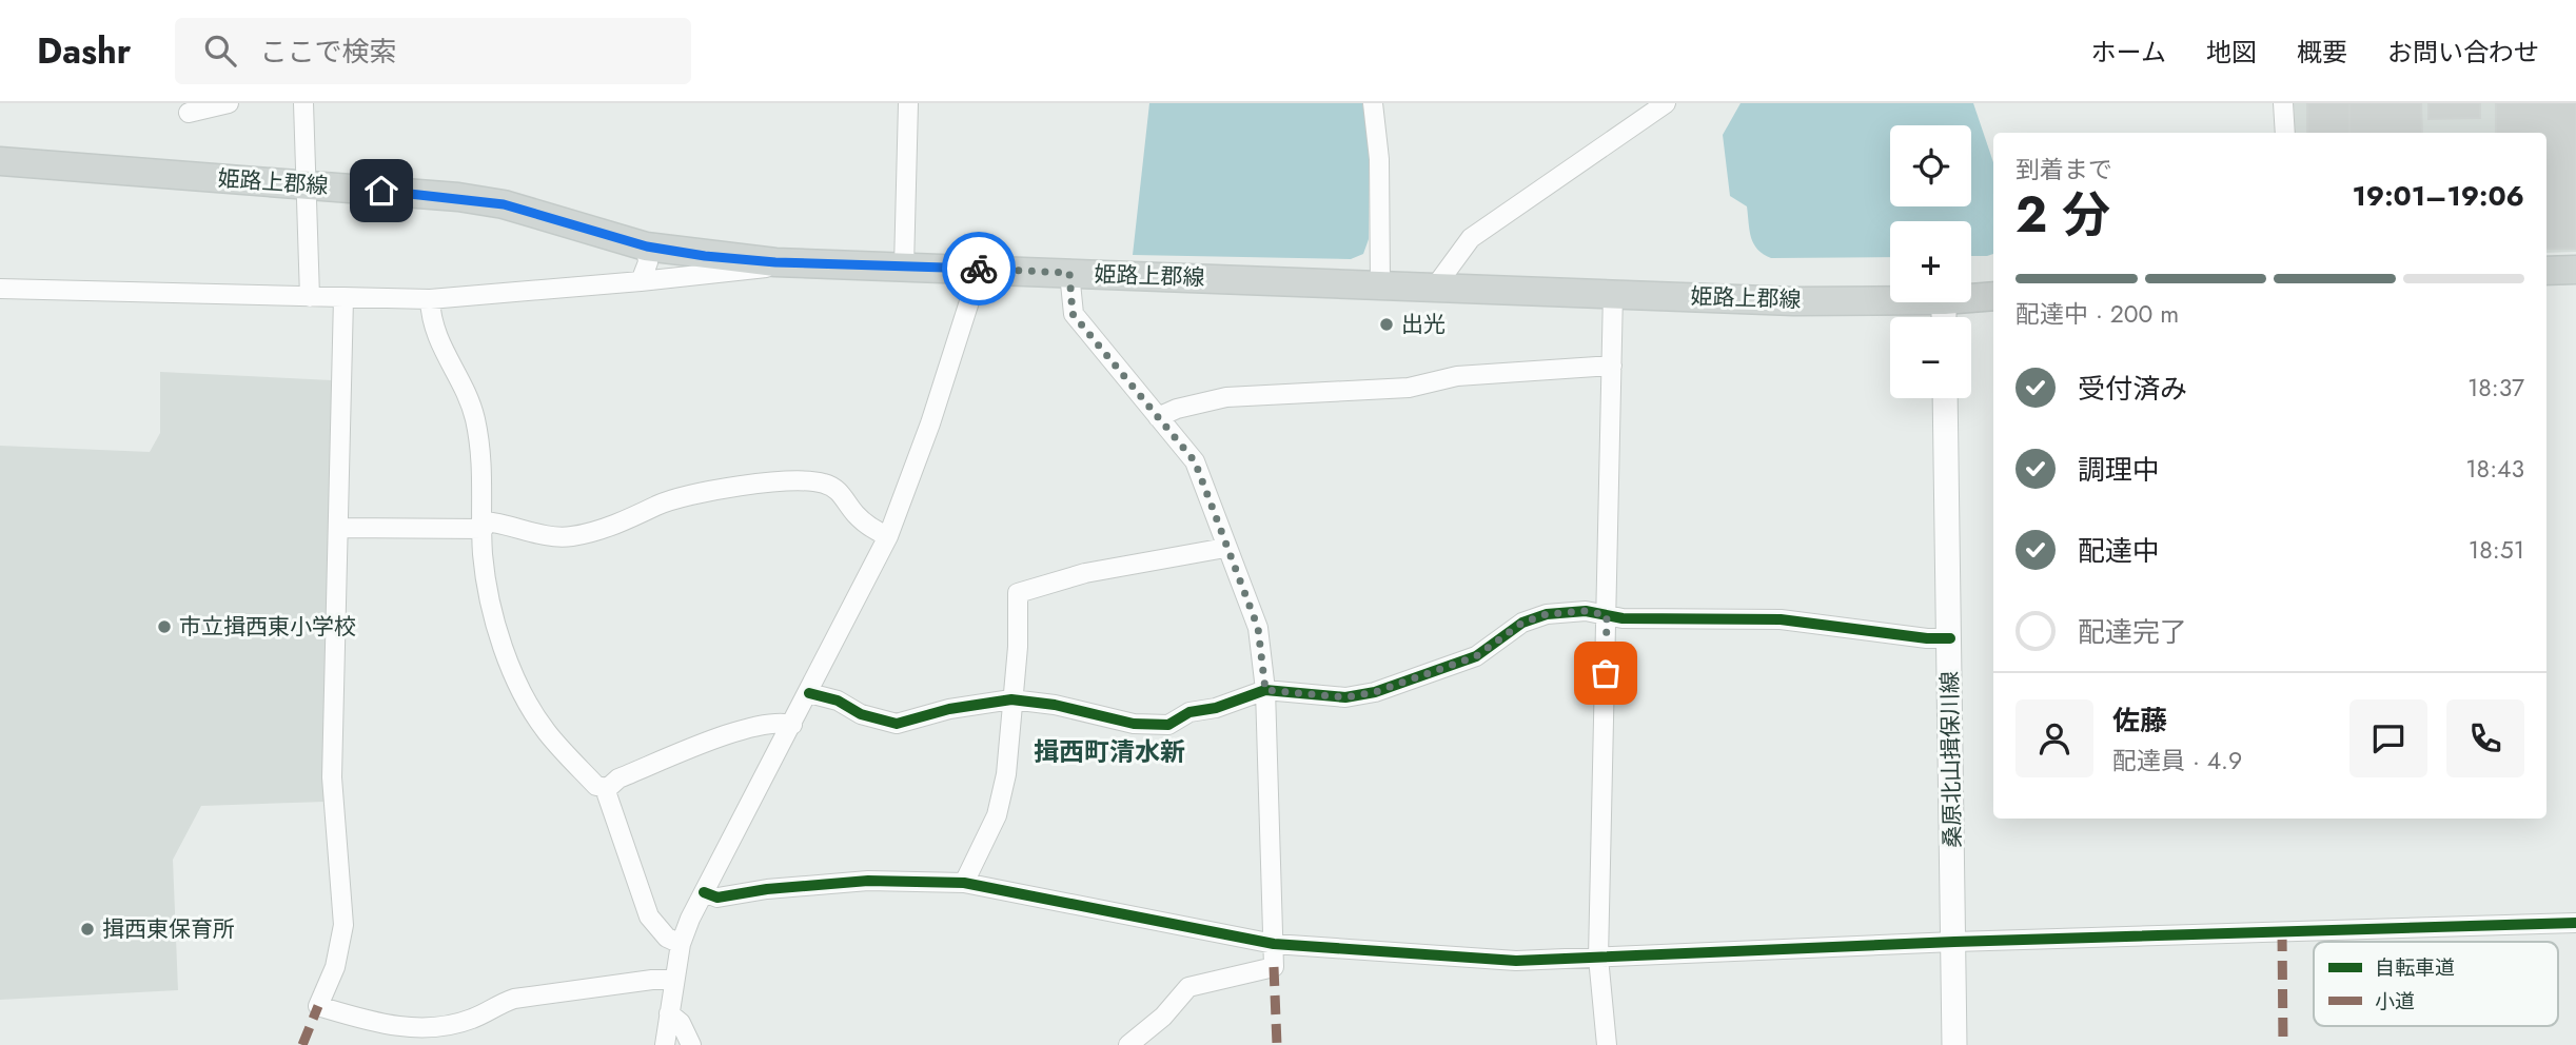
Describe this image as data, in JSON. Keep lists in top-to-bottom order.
{
  "streets": {
    "main road": ["姫路上郡線", "桑原北山揖保川線"]
  },
  "districts": ["揖西町清水新"],
  "places": ["出光", "市立揖西東小学校", "揖西東保育所"],
  "legend": ["自転車道", "小道"],
  "page": {
    "header": "Dashr",
    "search": "ここで検索",
    "nav": [
      "ホーム",
      "地図",
      "概要",
      "お問い合わせ"
    ],
    "map_buttons": ["+", "−"],
    "heading": ["2 分", "到着まで", "19:01–19:06"],
    "panel": ["佐藤", "配達員 · 4.9"],
    "bar": "配達中 · 200 m",
    "list": [
      ["受付済み", "18:37"],
      ["調理中", "18:43"],
      ["配達中", "18:51"],
      "配達完了"
    ]
  }
}
